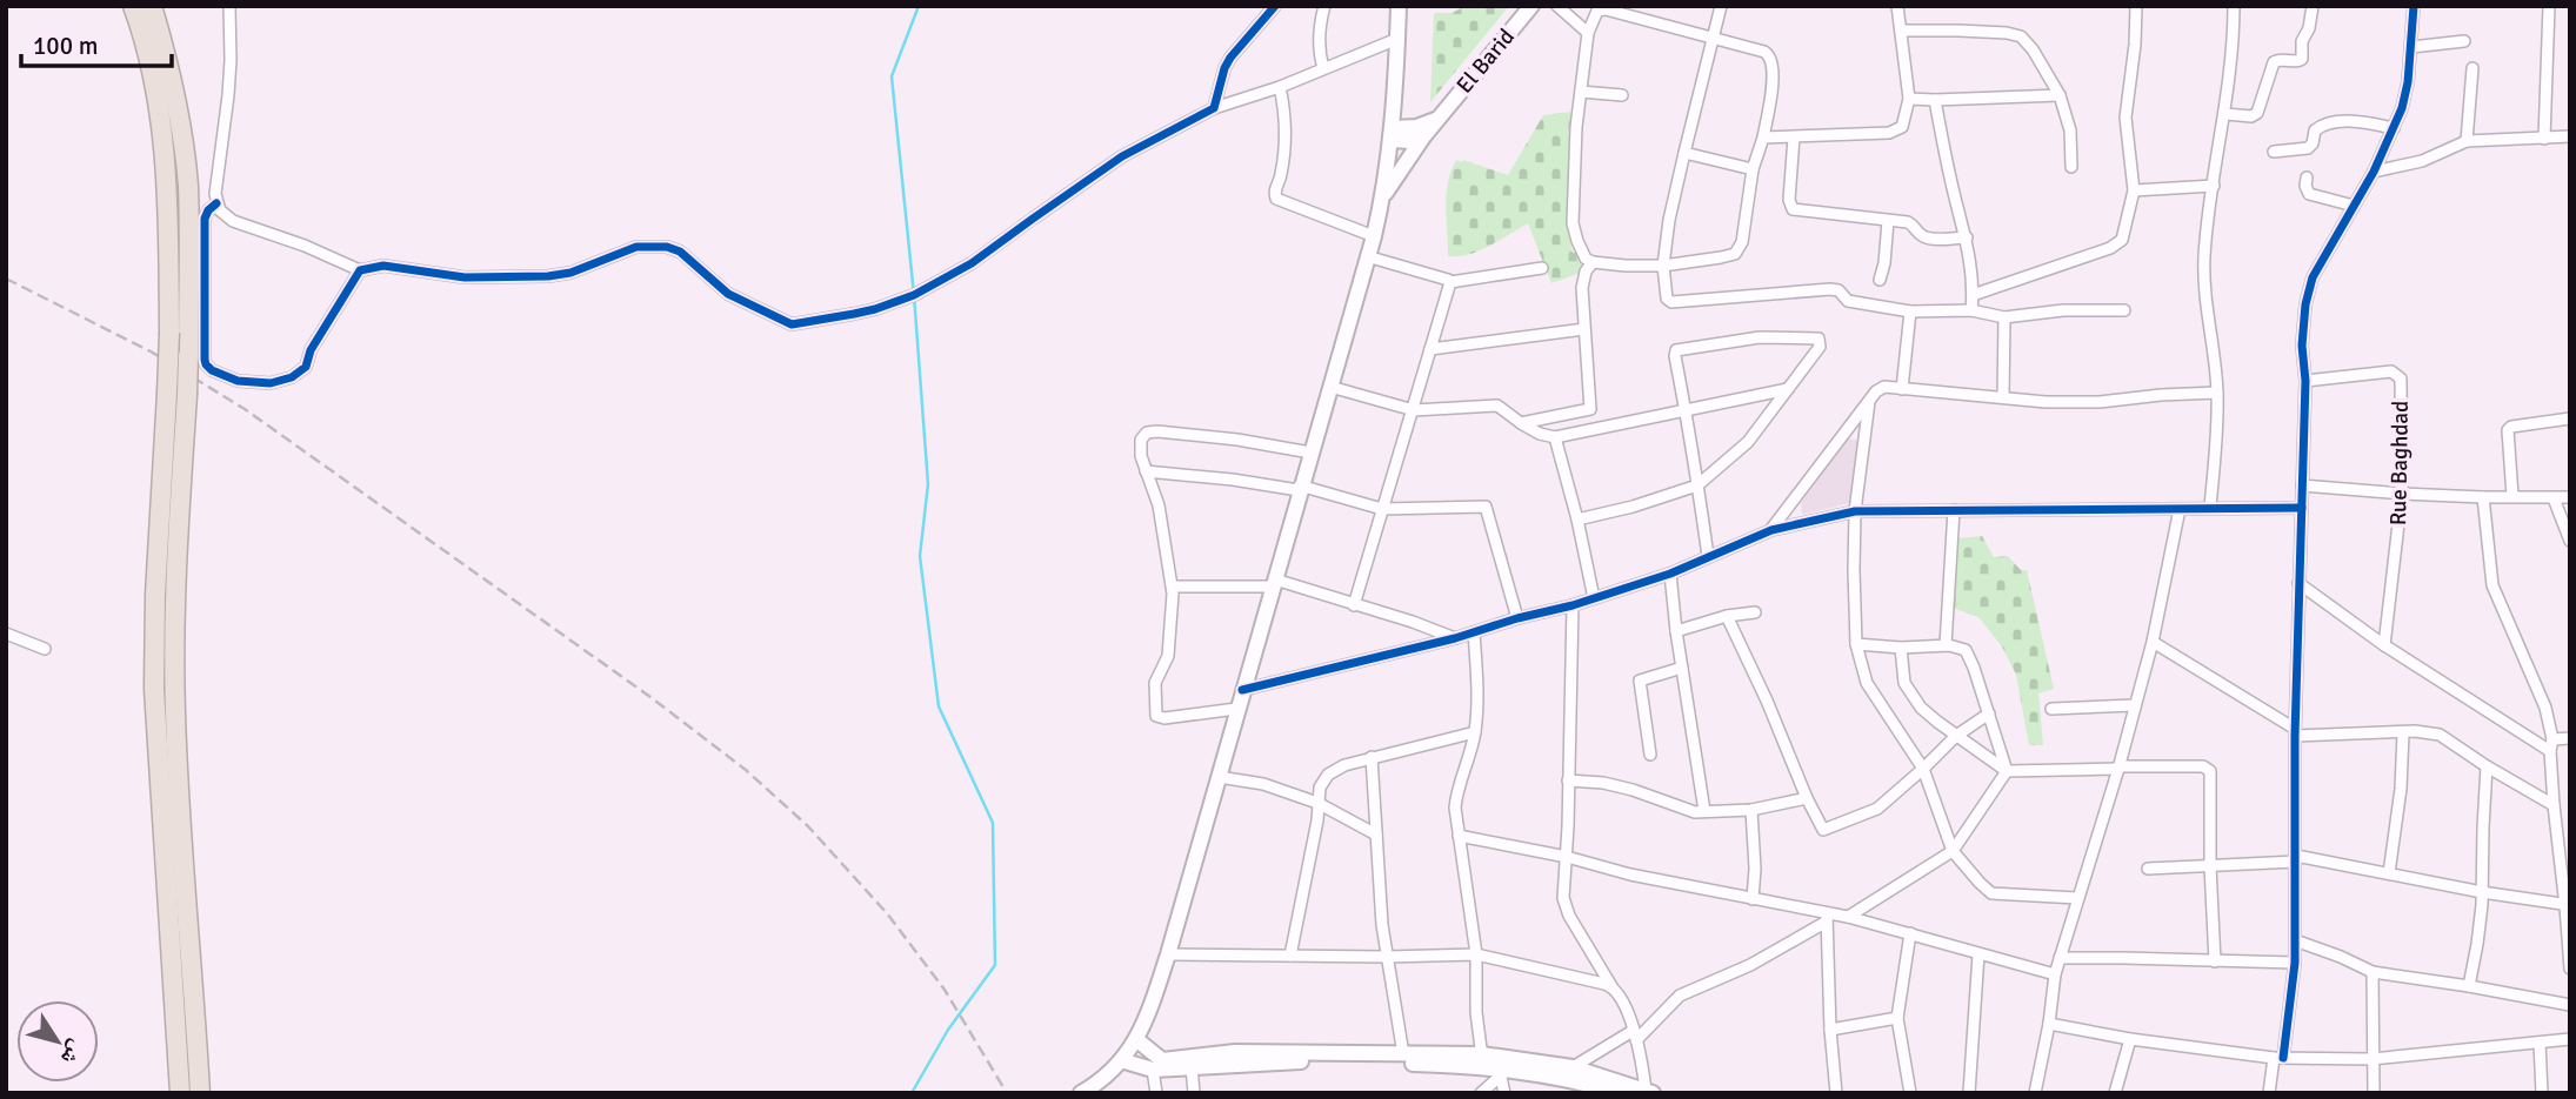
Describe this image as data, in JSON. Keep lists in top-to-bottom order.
{
  "streets": {
    "street": ["El Barid", "Rue Baghdad"]
  },
  "scale_bar": "100 m",
  "north": "bottom right"
}
